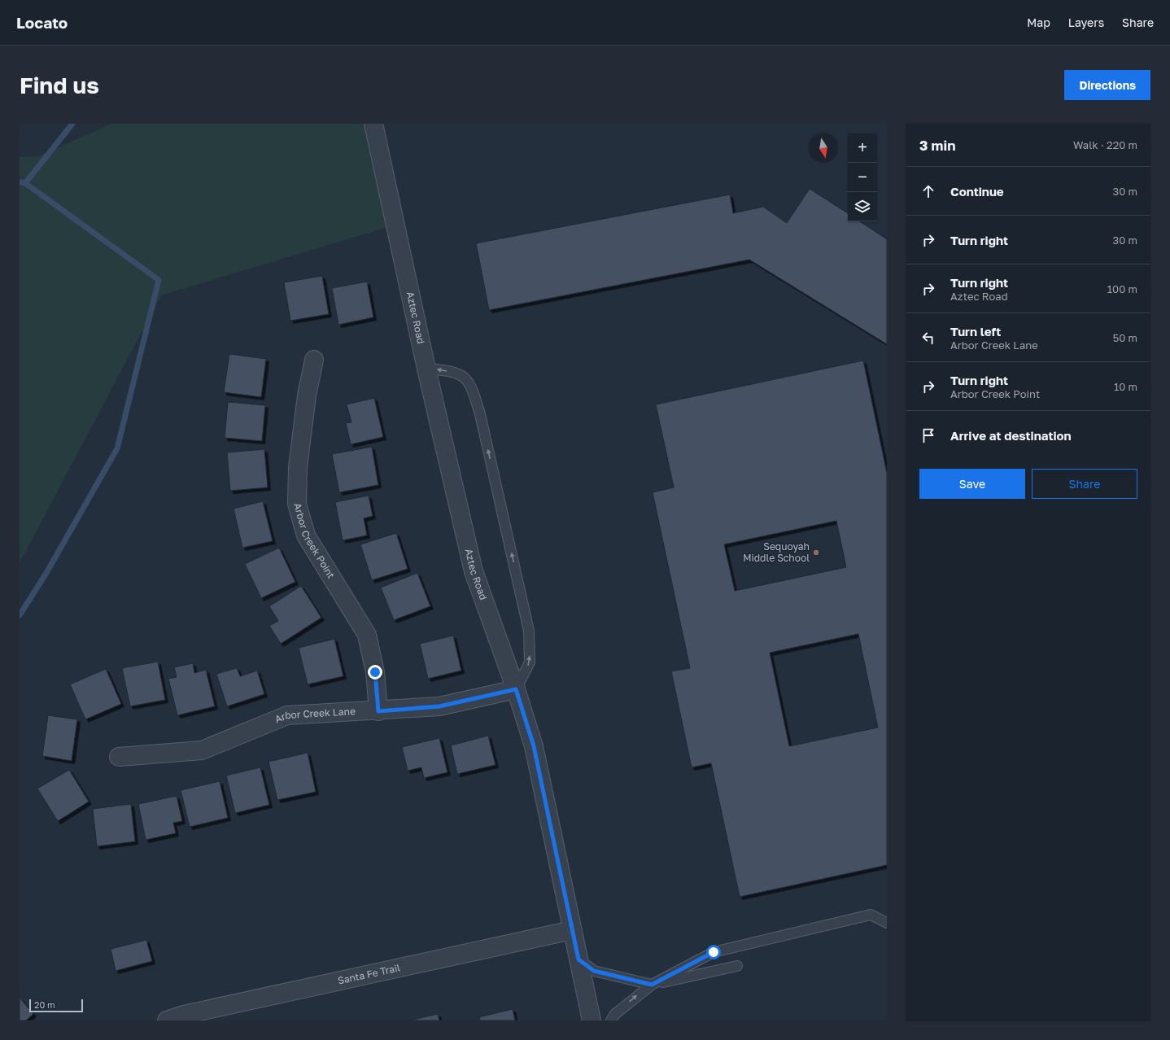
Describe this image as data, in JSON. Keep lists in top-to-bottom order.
{
  "streets": {
    "street": [
      "Aztec Road",
      "Arbor Creek Point",
      "Arbor Creek Lane",
      "Santa Fe Trail"
    ]
  },
  "crossings": [
    ["Aztec Road", "Arbor Creek Lane"],
    ["Aztec Road", "Santa Fe Trail"],
    ["Arbor Creek Point", "Arbor Creek Lane"]
  ],
  "places": ["Sequoyah Middle School"],
  "scale_bar": "20 m",
  "north": "bottom",
  "page": {
    "header": "Locato",
    "nav": ["Map", "Layers", "Share"],
    "buttons": [
      "Directions",
      ["Save", "Share"]
    ],
    "title": "Find us",
    "heading": ["3 min", "Walk · 220 m"],
    "map_buttons": ["+", "−"],
    "list": [
      ["Continue", "30 m"],
      ["Turn right", "30 m"],
      ["Turn right", "Aztec Road", "100 m"],
      ["Turn left", "Arbor Creek Lane", "50 m"],
      ["Turn right", "Arbor Creek Point", "10 m"],
      "Arrive at destination"
    ],
    "scale": "20 m"
  }
}
